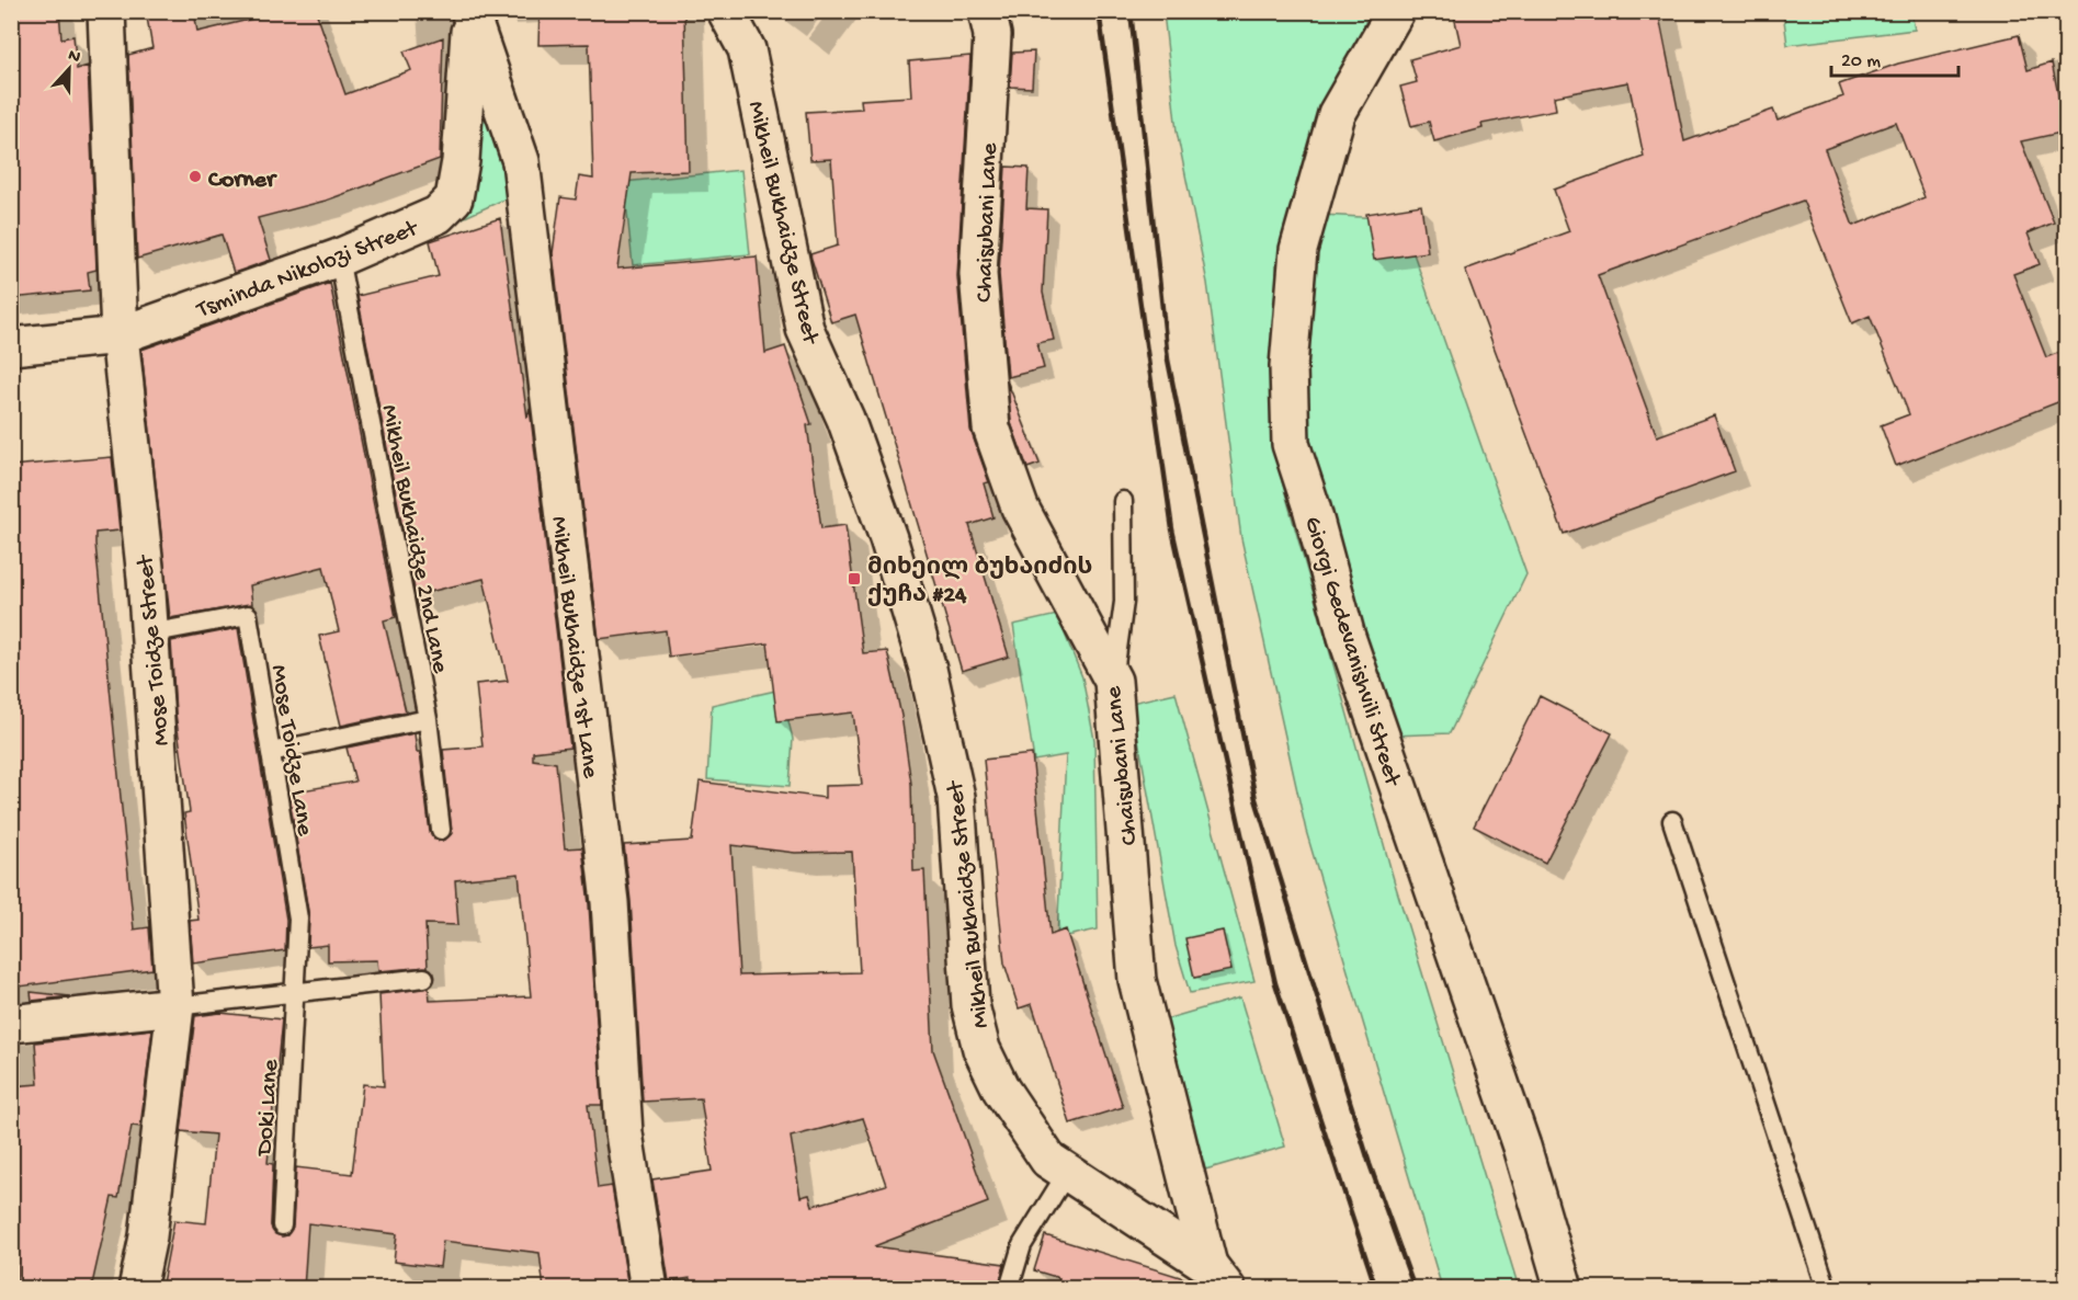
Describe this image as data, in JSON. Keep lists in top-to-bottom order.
{
  "streets": {
    "street": [
      "Mikheil Bukhaidze Street",
      "Chaisubani Lane",
      "Tsminda Nikolozi Street",
      "Mikheil Bukhaidze 1st Lane",
      "Giorgi Gedevanishvili Street",
      "Mose Toidze Street"
    ],
    "lane": ["Mikheil Bukhaidze 2nd Lane", "Mose Toidze Lane", "Doki Lane"]
  },
  "crossings": [
    ["Mikheil Bukhaidze Street", "Chaisubani Lane"],
    ["Tsminda Nikolozi Street", "Mikheil Bukhaidze 2nd Lane"],
    ["Tsminda Nikolozi Street", "Mikheil Bukhaidze 1st Lane"],
    ["Tsminda Nikolozi Street", "Mose Toidze Street"],
    ["Mose Toidze Street", "Mose Toidze Lane"],
    ["Mose Toidze Lane", "Doki Lane"]
  ],
  "places": {
    "other": ["Corner"],
    "transit": ["მიხეილ ბუხაიძის ქუჩა #24"]
  },
  "scale_bar": "20 m",
  "north": "top"
}
